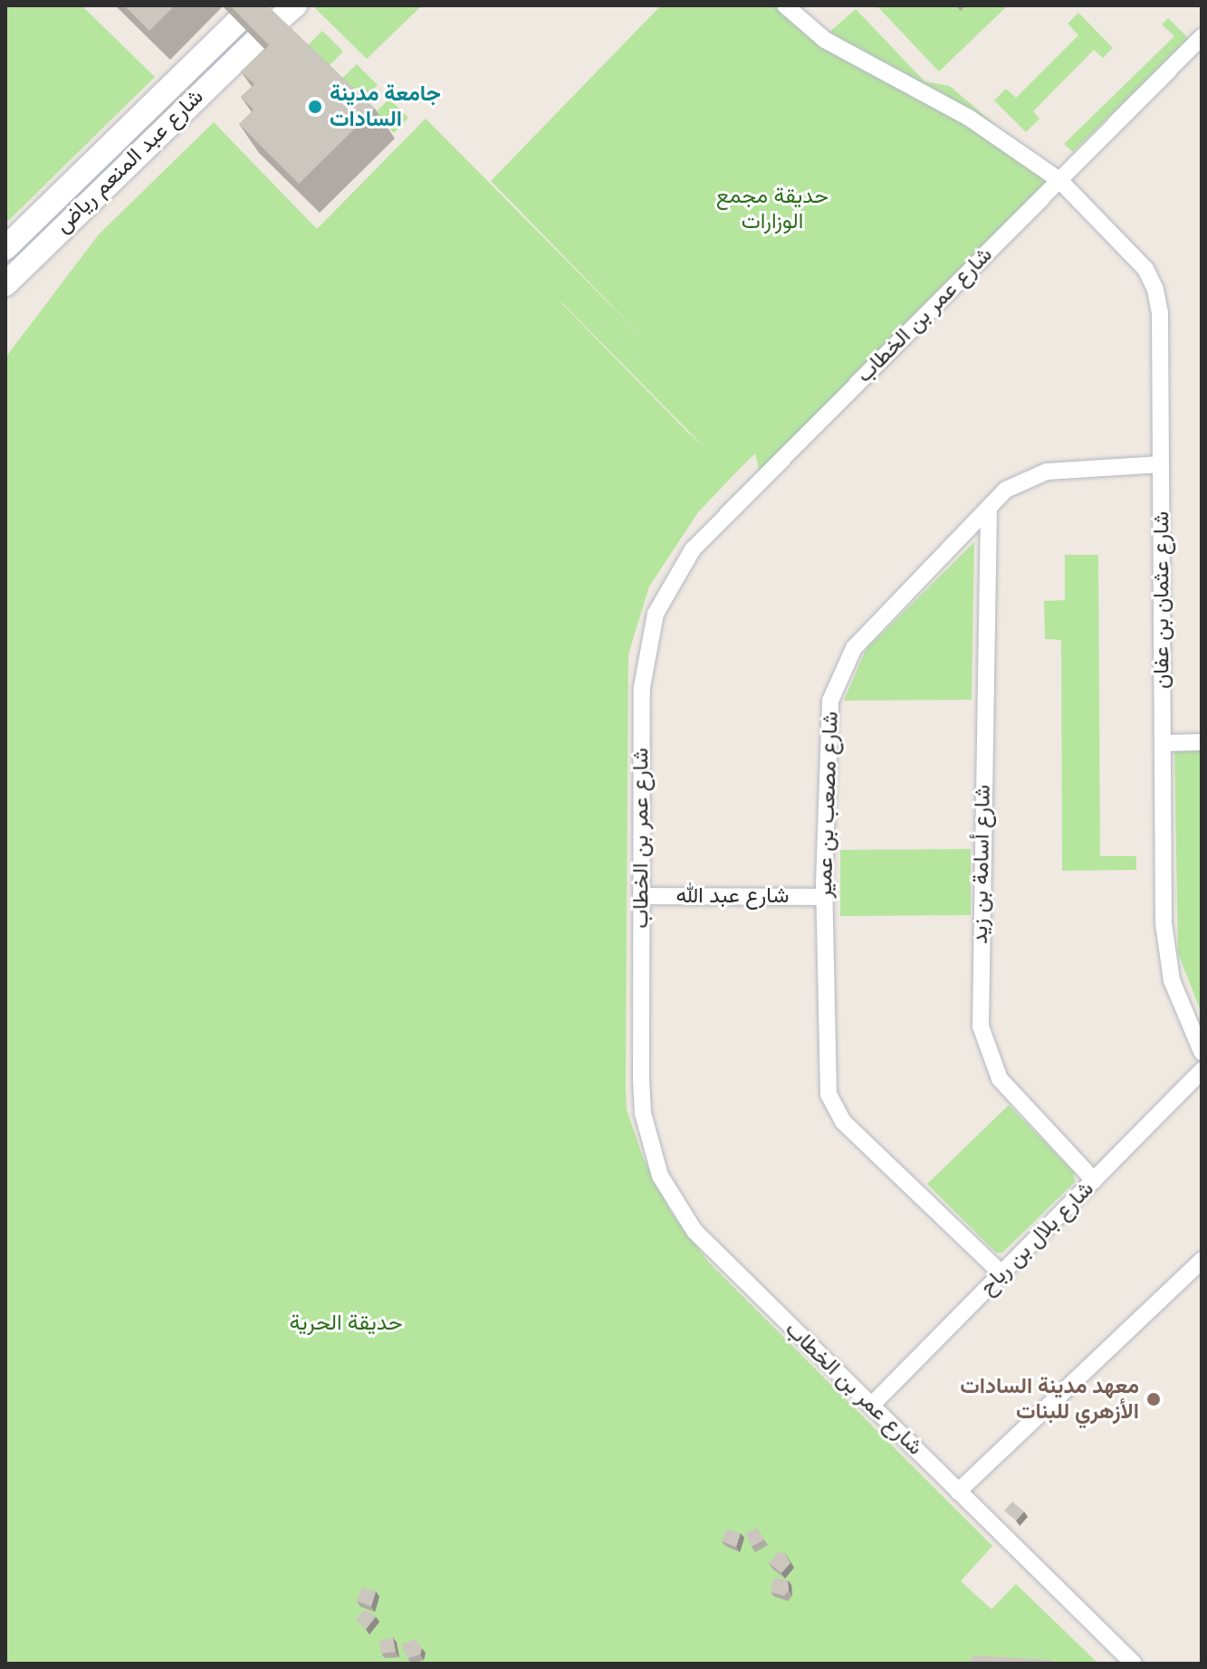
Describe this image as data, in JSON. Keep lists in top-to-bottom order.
{
  "streets": {
    "street": [
      "شارع عبد المنعم رياض",
      "شارع عمر بن الخطاب",
      "شارع عثمان بن عفان",
      "شارع مصعب بن عمير",
      "شارع أسامة بن زيد",
      "شارع عبد الله",
      "شارع بلال بن رباح"
    ]
  },
  "crossings": [
    ["شارع عمر بن الخطاب", "شارع عثمان بن عفان"],
    ["شارع عمر بن الخطاب", "شارع عبد الله"],
    ["شارع عمر بن الخطاب", "شارع بلال بن رباح"],
    ["شارع عثمان بن عفان", "شارع مصعب بن عمير"],
    ["شارع مصعب بن عمير", "شارع أسامة بن زيد"],
    ["شارع مصعب بن عمير", "شارع عبد الله"],
    ["شارع مصعب بن عمير", "شارع بلال بن رباح"],
    ["شارع أسامة بن زيد", "شارع بلال بن رباح"]
  ],
  "parks": ["حديقة مجمع الوزارات", "حديقة الحرية"],
  "places": ["جامعة مدينة السادات", "معهد مدينة السادات الأزهري للبنات"]
}
